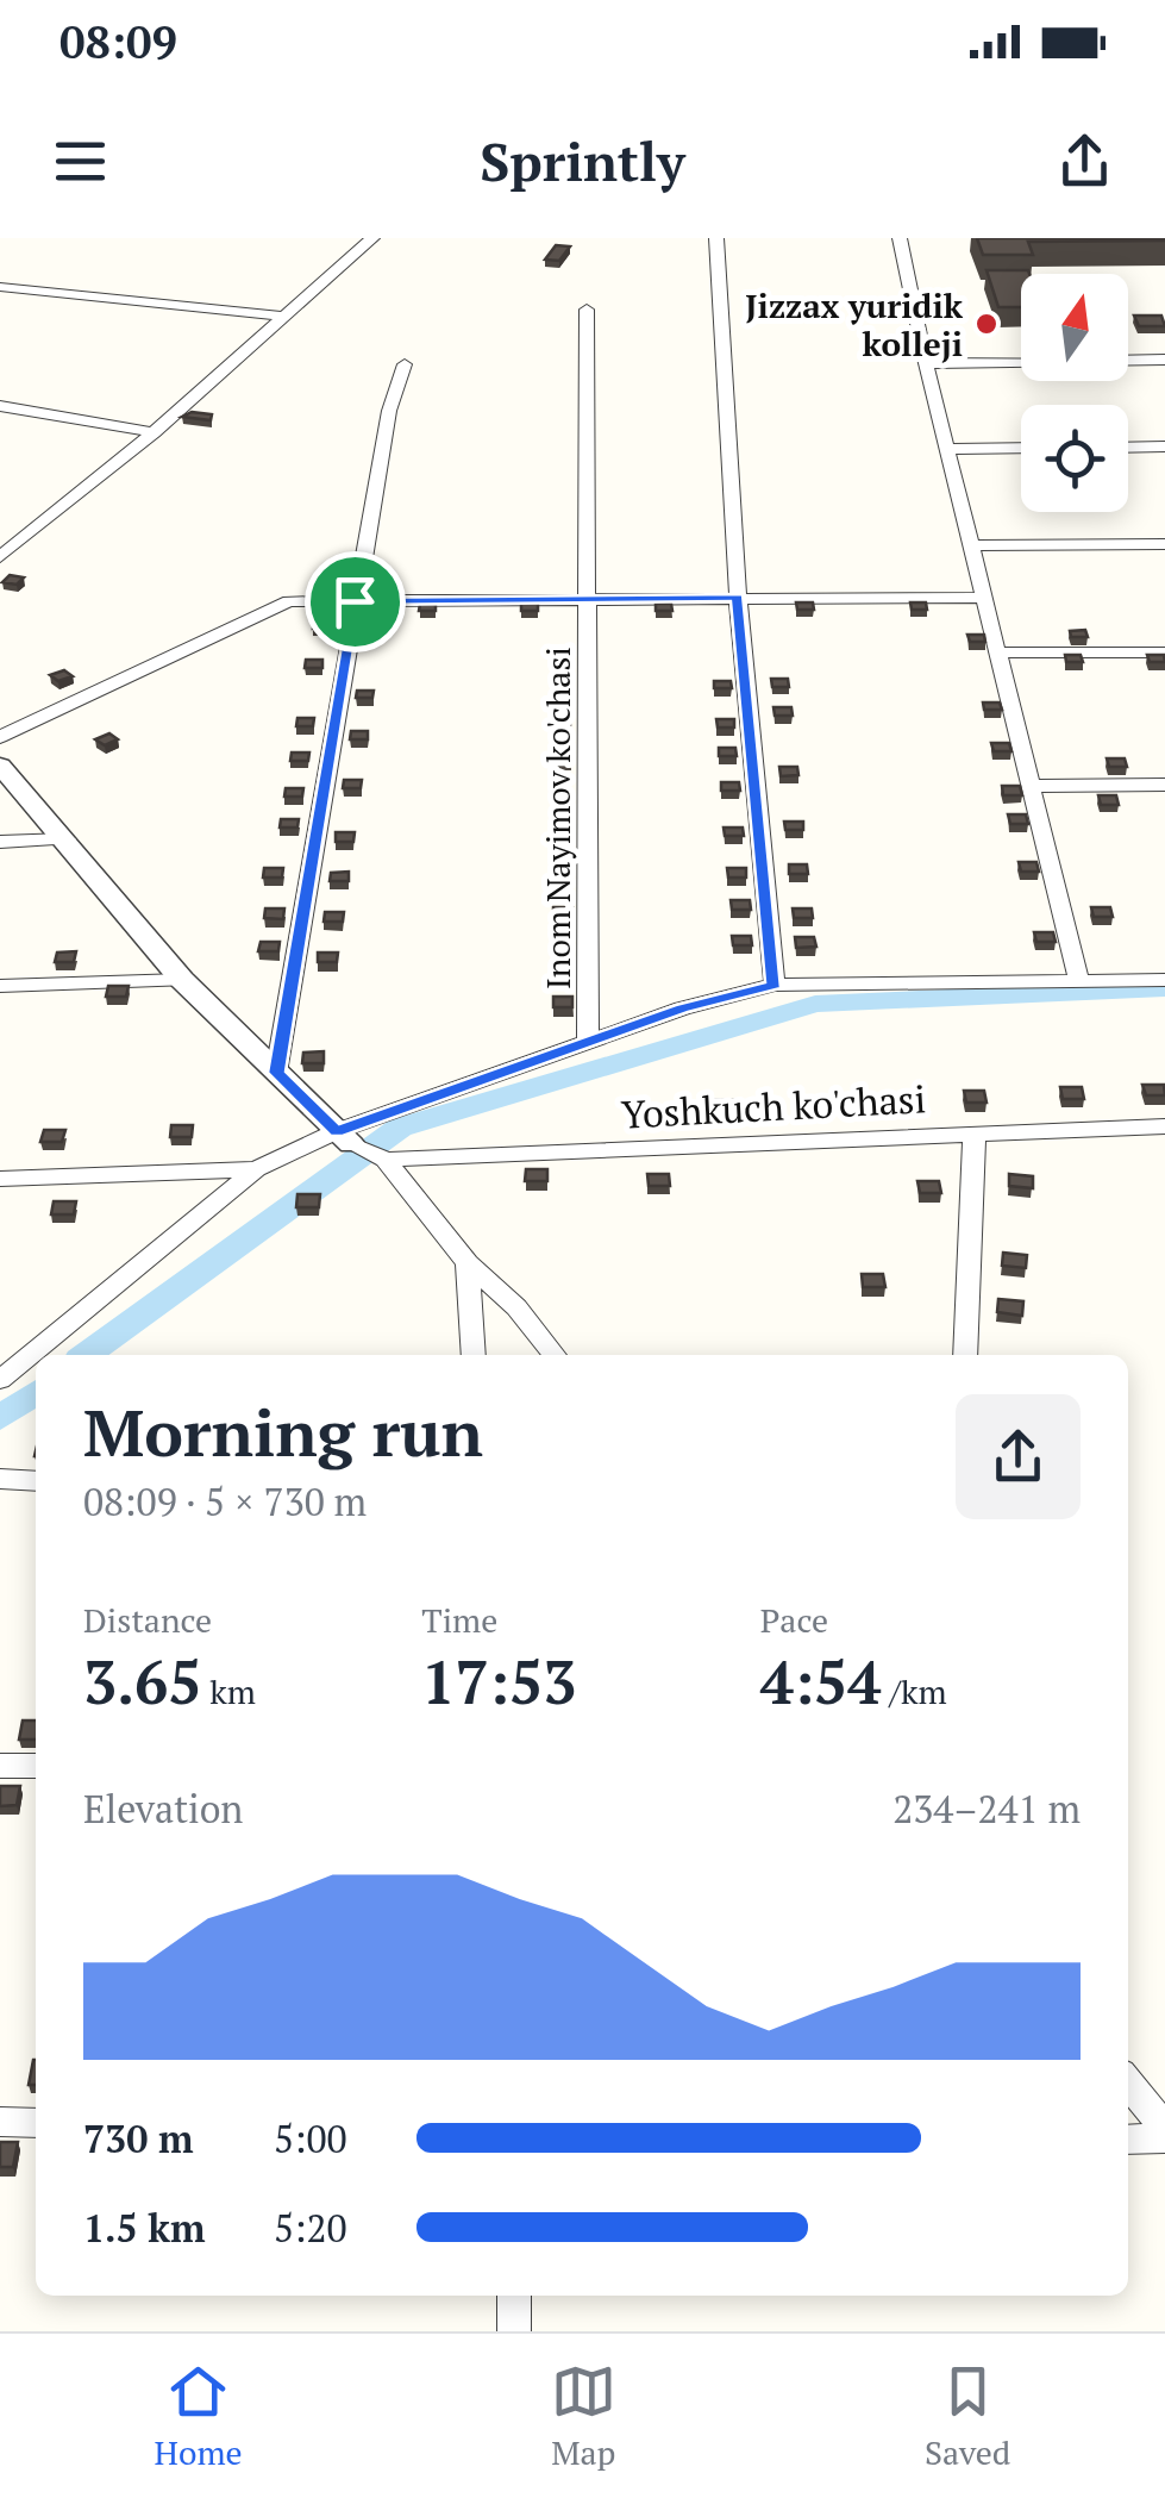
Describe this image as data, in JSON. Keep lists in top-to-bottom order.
{
  "streets": {
    "street": ["Inom Nayimov ko'chasi", "Yoshkuch ko'chasi"]
  },
  "places": ["Jizzax yuridik kolleji"],
  "north": "top",
  "page": {
    "status": "08:09",
    "header": "Sprintly",
    "heading": ["Morning run", "08:09 · 5 × 730 m"],
    "stats": [
      ["Distance", "3.65 km"],
      ["Time", "17:53"],
      ["Pace", "4:54 /km"]
    ],
    "chart": ["Elevation", "234–241 m"],
    "list": [
      {
        "name": "730 m",
        "note": "5:00"
      },
      {
        "name": "1.5 km",
        "note": "5:20"
      }
    ],
    "tabs": ["Home", "Map", "Saved"]
  }
}
